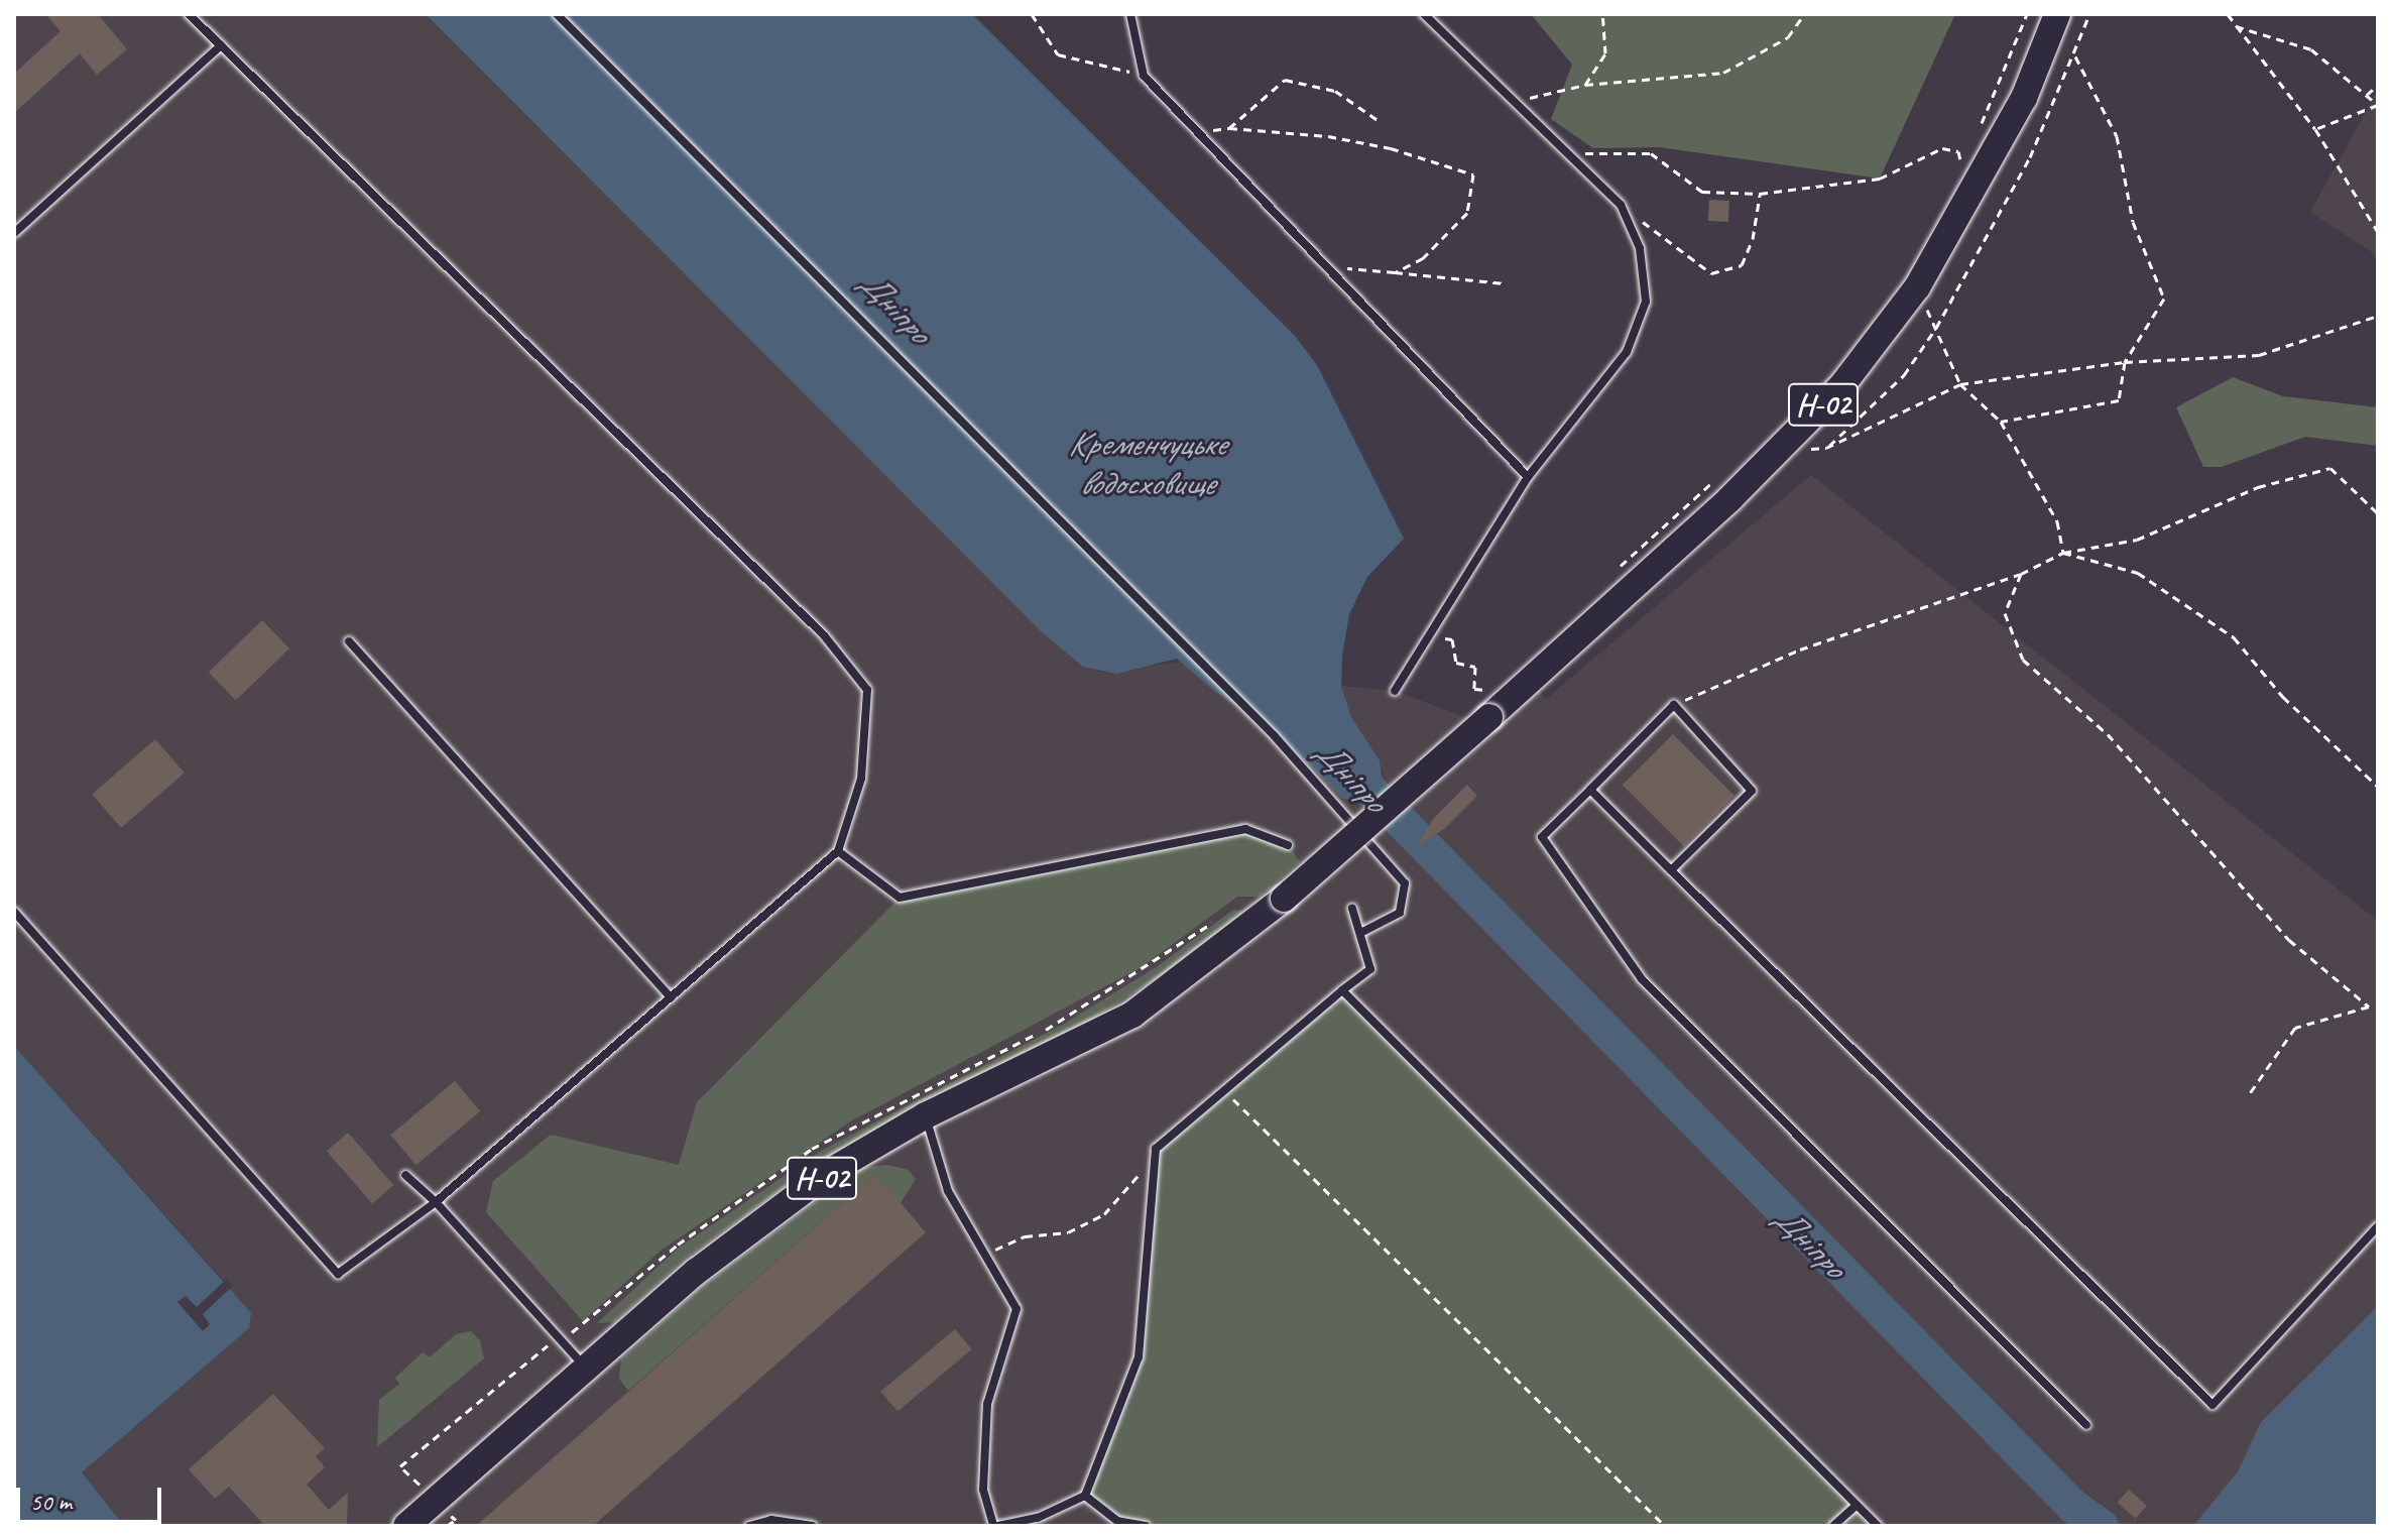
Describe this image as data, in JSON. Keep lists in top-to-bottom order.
{
  "streets": {
    "main road": ["Н-02"]
  },
  "water": ["Дніпро", "Кременчуцьке водосховище"],
  "scale_bar": "50 m"
}
